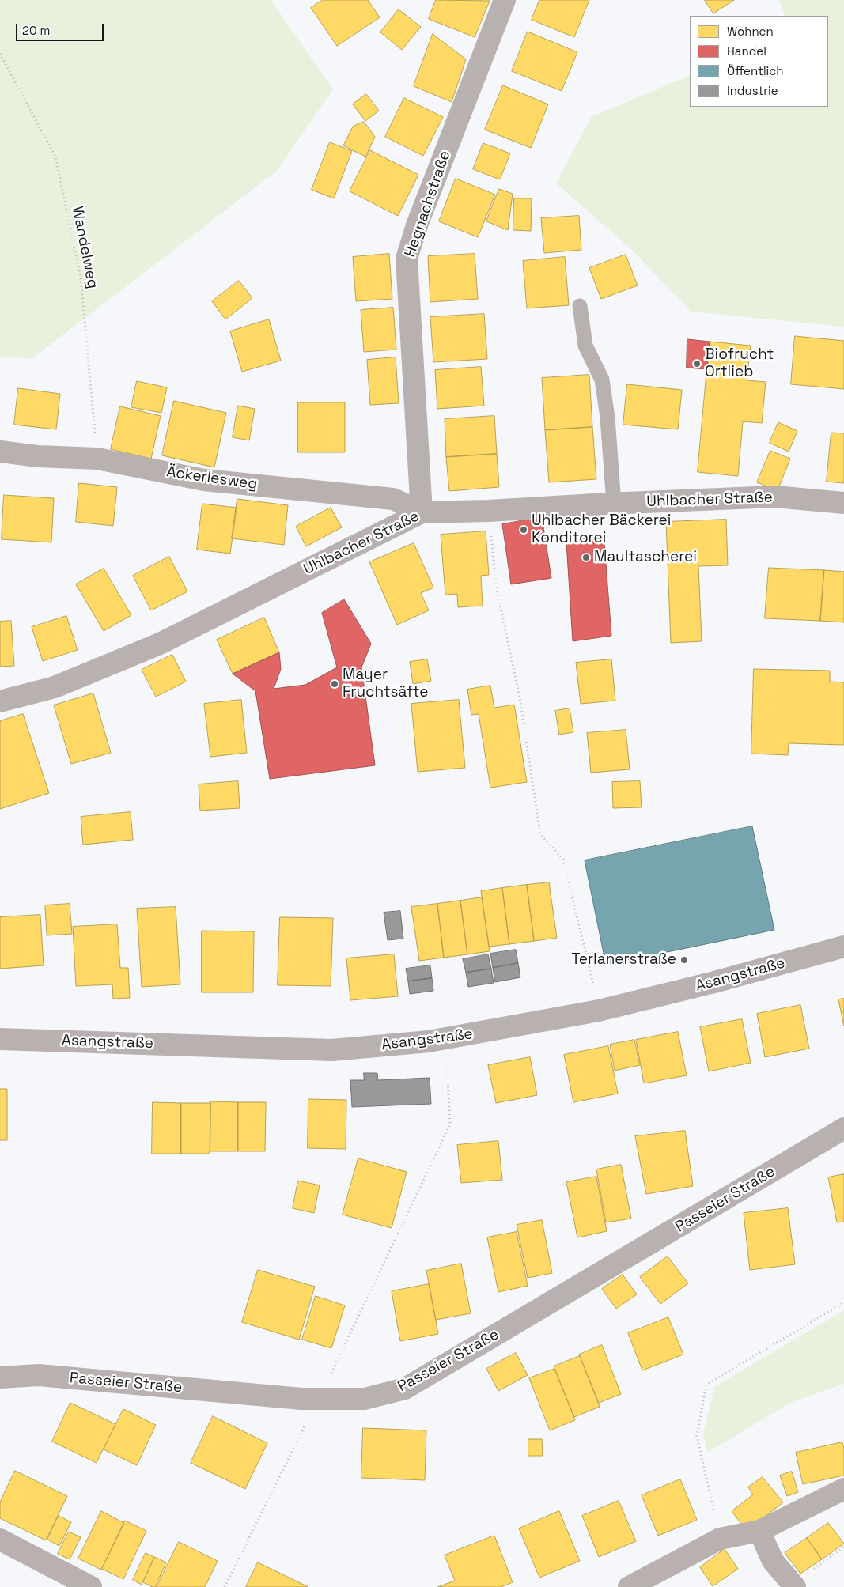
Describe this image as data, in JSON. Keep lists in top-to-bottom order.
{
  "streets": {
    "street": [
      "Hegnachstraße",
      "Äckerlesweg",
      "Uhlbacher Straße",
      "Asangstraße",
      "Passeier Straße"
    ],
    "path": ["Wandelweg"]
  },
  "crossings": [
    ["Hegnachstraße", "Äckerlesweg"],
    ["Hegnachstraße", "Uhlbacher Straße"],
    ["Wandelweg", "Äckerlesweg"],
    ["Äckerlesweg", "Uhlbacher Straße"]
  ],
  "places": [
    "Biofrucht Ortlieb",
    "Uhlbacher Bäckerei Konditorei",
    "Maultascherei",
    "Mayer Fruchtsäfte",
    "Terlanerstraße"
  ],
  "legend": [
    "Wohnen",
    "Handel",
    "Öffentlich",
    "Industrie"
  ],
  "scale_bar": "20 m"
}
